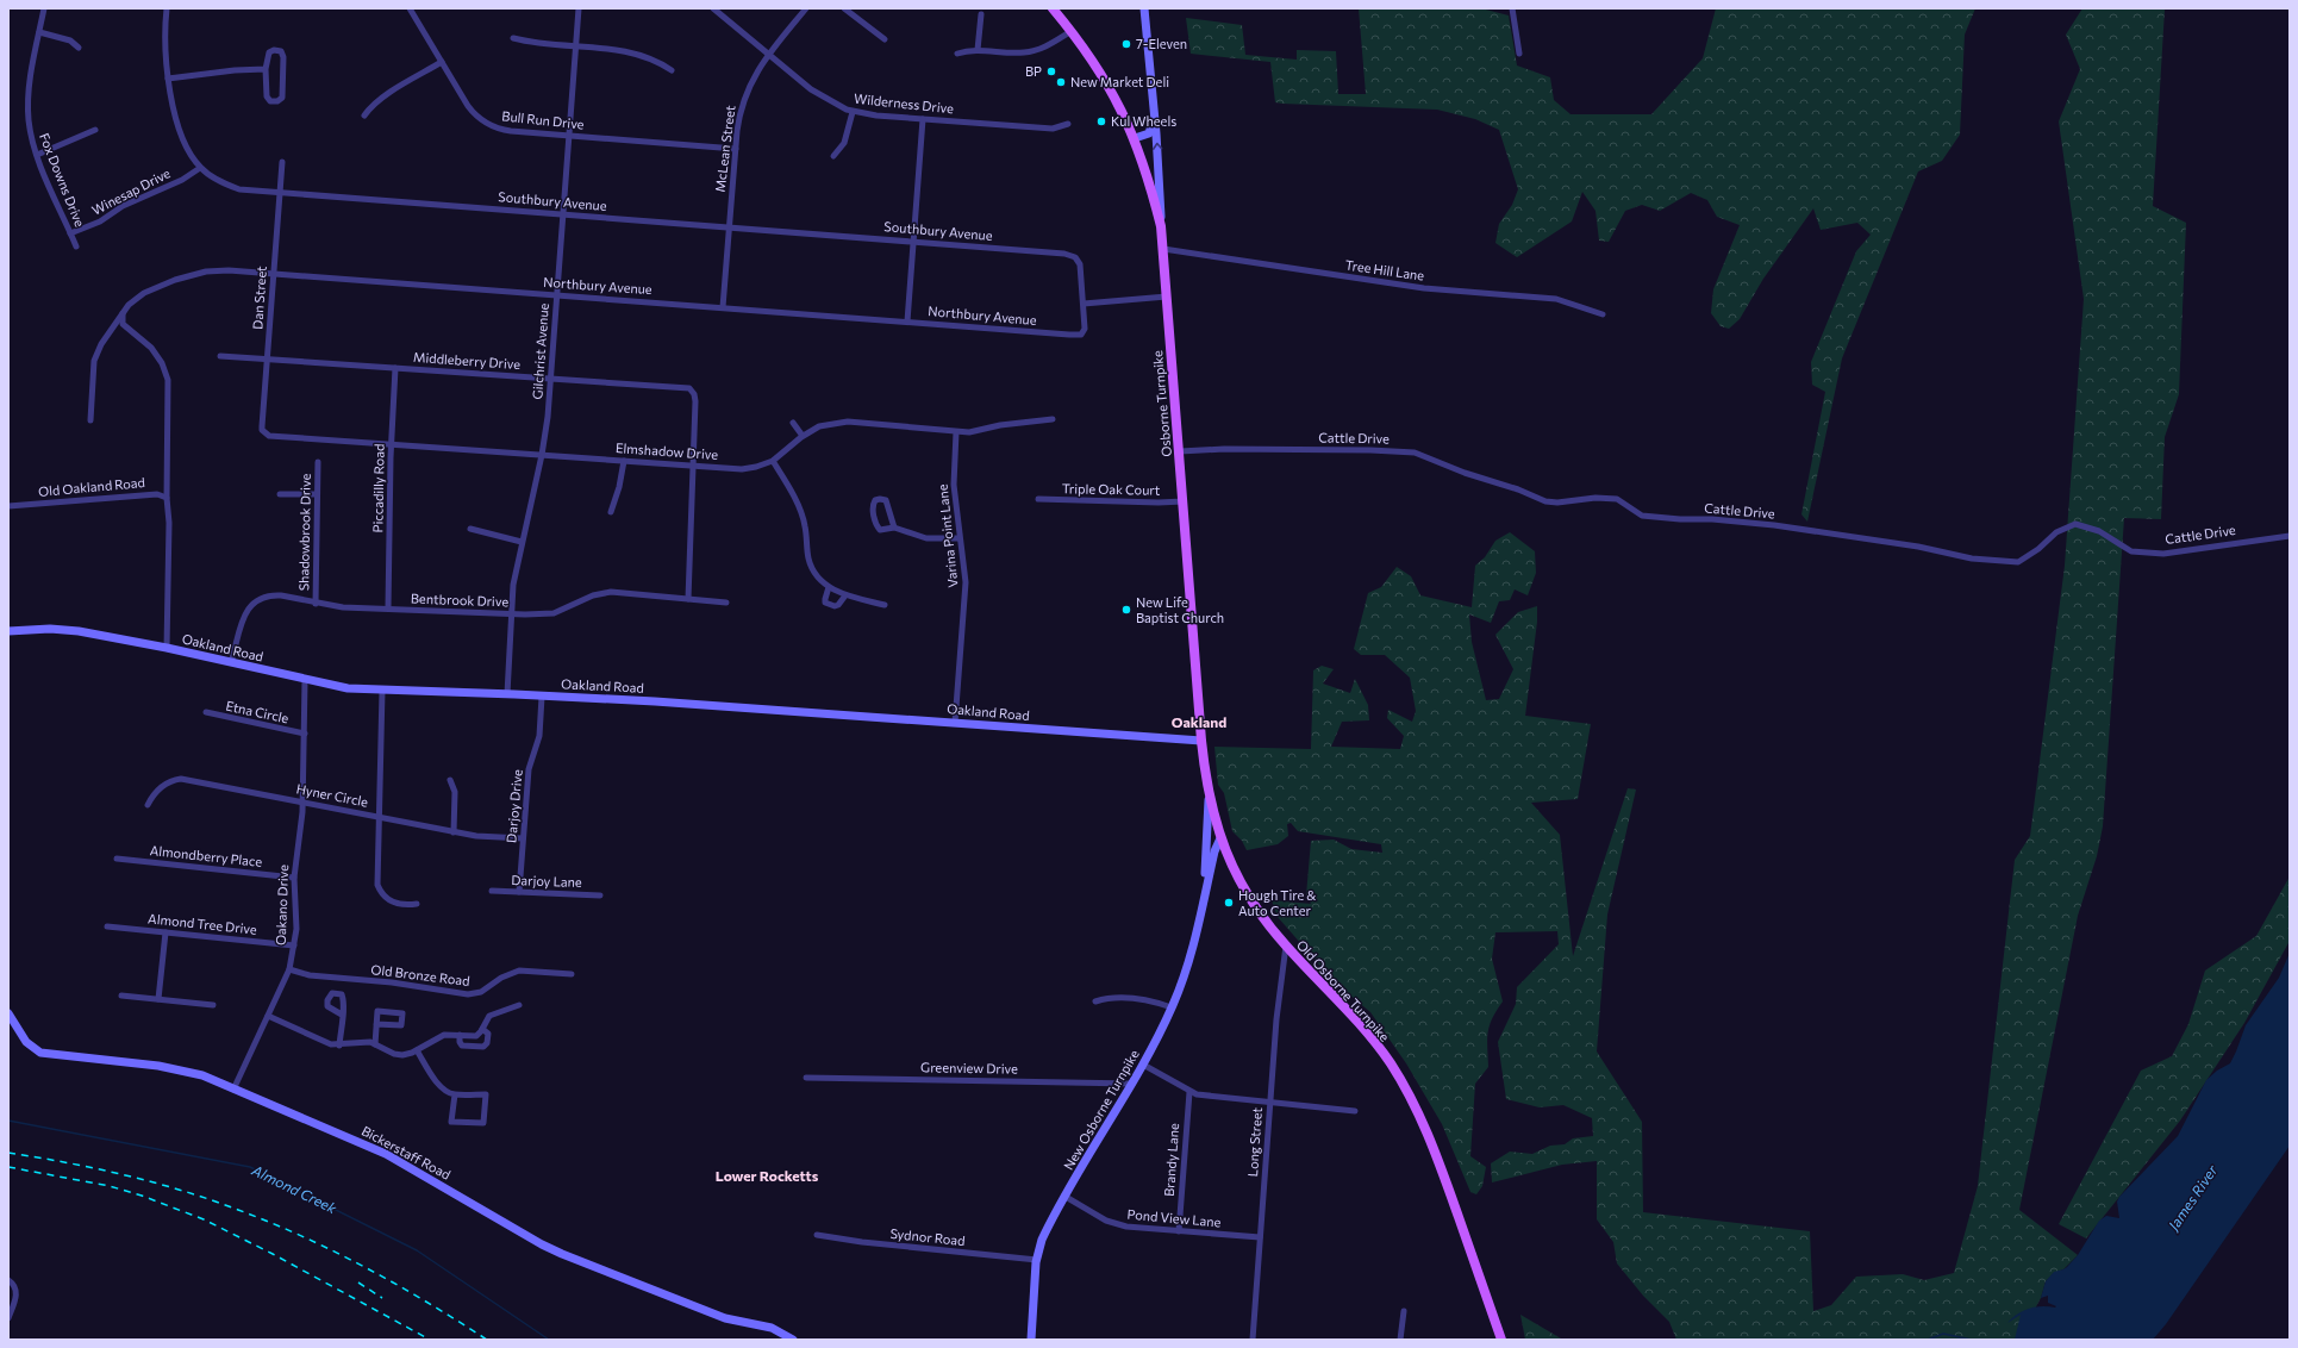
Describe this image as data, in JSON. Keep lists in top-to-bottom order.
{
  "streets": {
    "main road": ["Osborne Turnpike", "Old Osborne Turnpike"],
    "street": [
      "Wilderness Drive",
      "Bull Run Drive",
      "McLean Street",
      "Fox Downs Drive",
      "Winesap Drive",
      "Southbury Avenue",
      "Tree Hill Lane",
      "Northbury Avenue",
      "Dan Street",
      "Gilchrist Avenue",
      "Middleberry Drive",
      "Cattle Drive",
      "Elmshadow Drive",
      "Old Oakland Road",
      "Piccadilly Road",
      "Triple Oak Court",
      "Shadowbrook Drive",
      "Varina Point Lane",
      "Bentbrook Drive",
      "Oakland Road",
      "Etna Circle",
      "Hyner Circle",
      "Darjoy Drive",
      "Almondberry Place",
      "Darjoy Lane",
      "Oakano Drive",
      "Almond Tree Drive",
      "Old Bronze Road",
      "Greenview Drive",
      "New Osborne Turnpike",
      "Long Street",
      "Bickerstaff Road",
      "Brandy Lane",
      "Pond View Lane",
      "Sydnor Road"
    ]
  },
  "crossings": [
    ["Wilderness Drive", "McLean Street"],
    ["Bull Run Drive", "McLean Street"],
    ["Bull Run Drive", "Gilchrist Avenue"],
    ["McLean Street", "Southbury Avenue"],
    ["McLean Street", "Northbury Avenue"],
    ["Fox Downs Drive", "Winesap Drive"],
    ["Winesap Drive", "Southbury Avenue"],
    ["Southbury Avenue", "Northbury Avenue"],
    ["Southbury Avenue", "Dan Street"],
    ["Southbury Avenue", "Gilchrist Avenue"],
    ["Tree Hill Lane", "Osborne Turnpike"],
    ["Northbury Avenue", "Dan Street"],
    ["Northbury Avenue", "Gilchrist Avenue"],
    ["Dan Street", "Middleberry Drive"],
    ["Dan Street", "Elmshadow Drive"],
    ["Gilchrist Avenue", "Middleberry Drive"],
    ["Gilchrist Avenue", "Elmshadow Drive"],
    ["Gilchrist Avenue", "Bentbrook Drive"],
    ["Gilchrist Avenue", "Oakland Road"],
    ["Middleberry Drive", "Elmshadow Drive"],
    ["Middleberry Drive", "Piccadilly Road"],
    ["Osborne Turnpike", "Cattle Drive"],
    ["Osborne Turnpike", "Triple Oak Court"],
    ["Osborne Turnpike", "Oakland Road"],
    ["Osborne Turnpike", "Old Osborne Turnpike"],
    ["Osborne Turnpike", "New Osborne Turnpike"],
    ["Elmshadow Drive", "Piccadilly Road"],
    ["Elmshadow Drive", "Varina Point Lane"],
    ["Piccadilly Road", "Bentbrook Drive"],
    ["Shadowbrook Drive", "Bentbrook Drive"],
    ["Varina Point Lane", "Oakland Road"],
    ["Bentbrook Drive", "Oakland Road"],
    ["Oakland Road", "Darjoy Drive"],
    ["Oakland Road", "Oakano Drive"],
    ["Etna Circle", "Oakano Drive"],
    ["Hyner Circle", "Darjoy Drive"],
    ["Hyner Circle", "Oakano Drive"],
    ["Darjoy Drive", "Darjoy Lane"],
    ["Almondberry Place", "Oakano Drive"],
    ["Oakano Drive", "Almond Tree Drive"],
    ["Oakano Drive", "Old Bronze Road"],
    ["Oakano Drive", "Bickerstaff Road"],
    ["Old Osborne Turnpike", "New Osborne Turnpike"],
    ["Old Osborne Turnpike", "Long Street"],
    ["Greenview Drive", "New Osborne Turnpike"],
    ["New Osborne Turnpike", "Pond View Lane"],
    ["New Osborne Turnpike", "Sydnor Road"],
    ["Long Street", "Pond View Lane"],
    ["Brandy Lane", "Pond View Lane"]
  ],
  "districts": ["Oakland", "Lower Rocketts"],
  "water": ["Almond Creek", "James River"],
  "places": [
    "7-Eleven",
    "BP",
    "New Market Deli",
    "Kul Wheels",
    "New Life Baptist Church",
    "Hough Tire & Auto Center"
  ]
}
